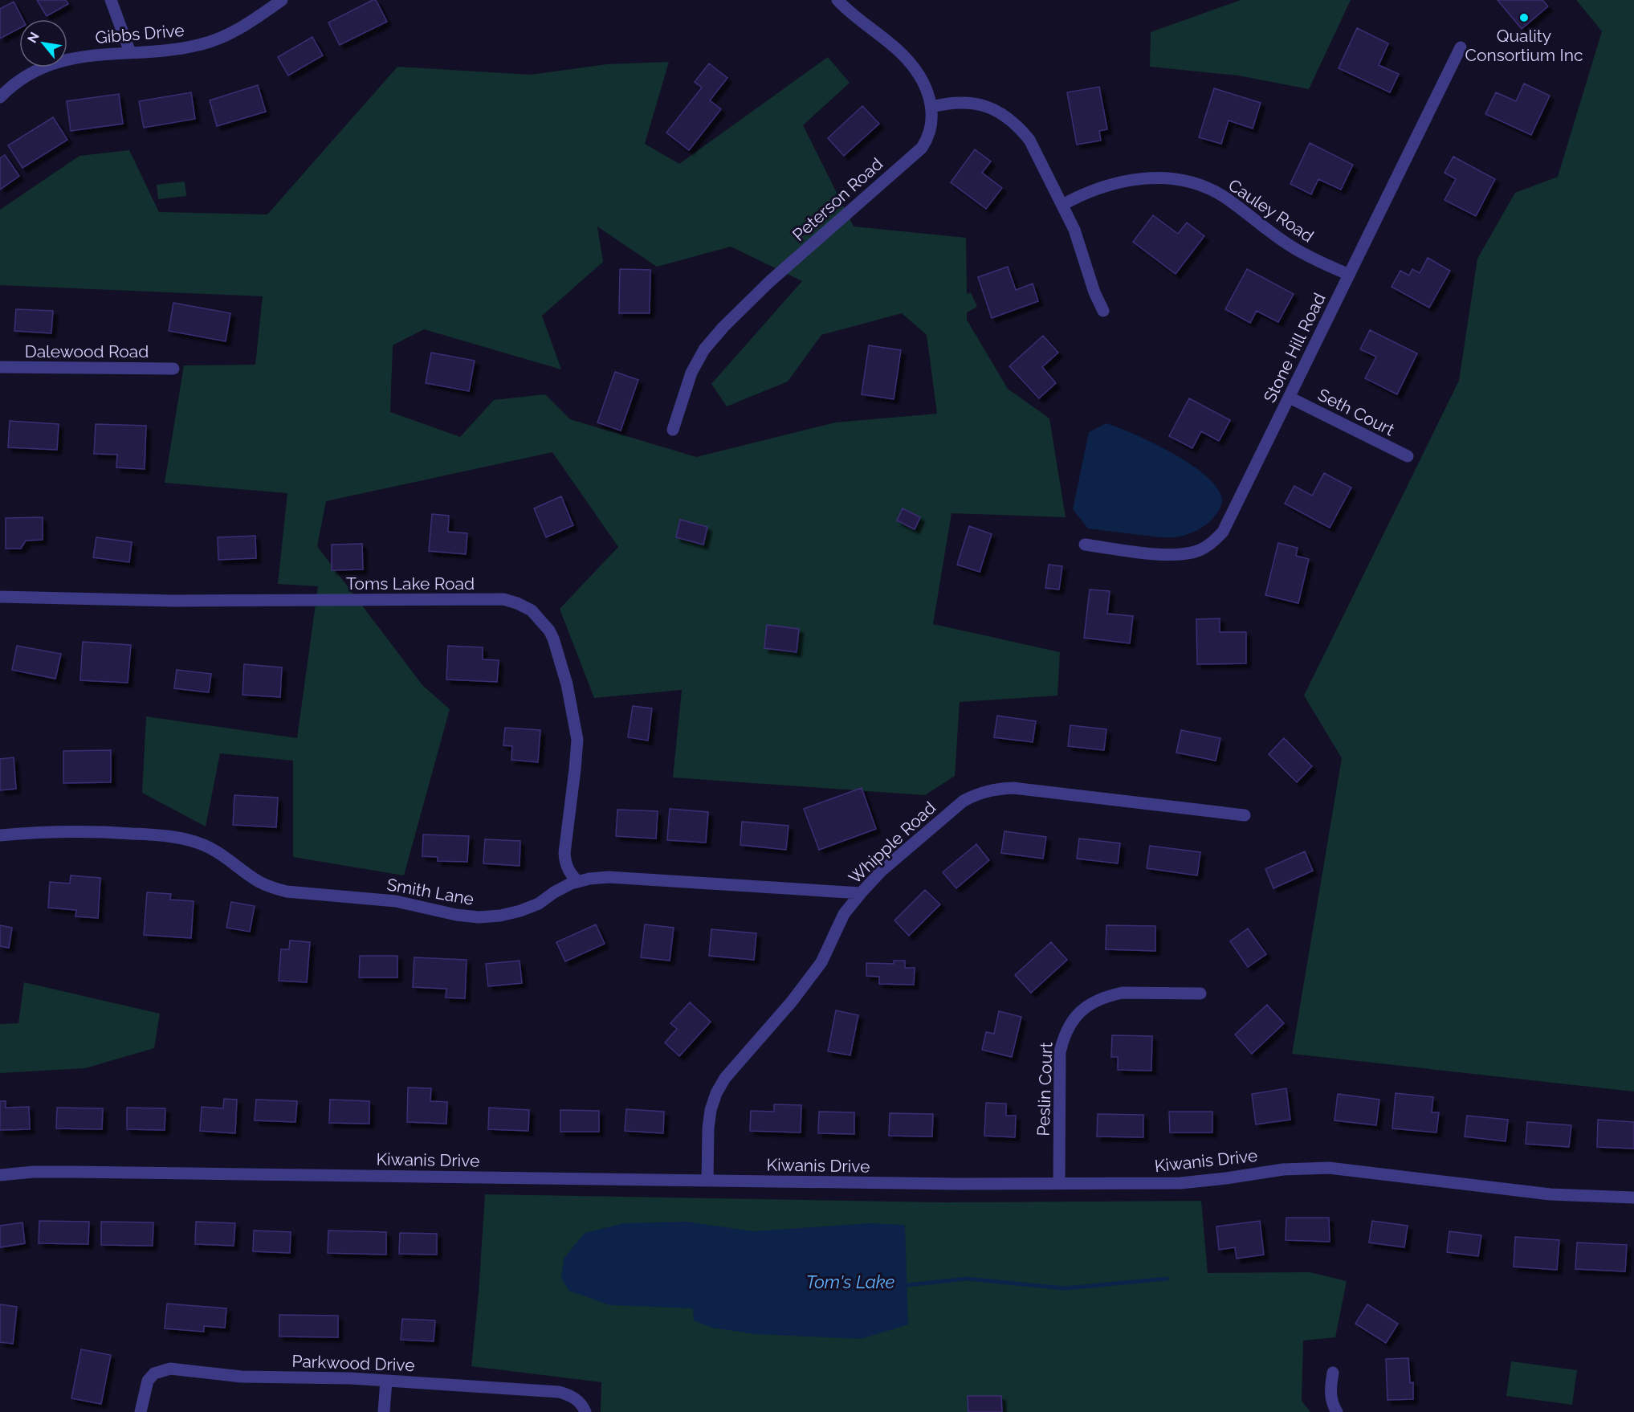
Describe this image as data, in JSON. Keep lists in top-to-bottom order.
{
  "streets": {
    "street": [
      "Gibbs Drive",
      "Peterson Road",
      "Cauley Road",
      "Stone Hill Road",
      "Dalewood Road",
      "Seth Court",
      "Toms Lake Road",
      "Whipple Road",
      "Smith Lane",
      "Peslin Court",
      "Kiwanis Drive",
      "Parkwood Drive"
    ]
  },
  "crossings": [
    ["Cauley Road", "Stone Hill Road"],
    ["Stone Hill Road", "Seth Court"],
    ["Toms Lake Road", "Smith Lane"],
    ["Whipple Road", "Smith Lane"],
    ["Whipple Road", "Kiwanis Drive"],
    ["Peslin Court", "Kiwanis Drive"]
  ],
  "water": ["Tom's Lake"],
  "places": ["Quality Consortium Inc"],
  "north": "top left"
}
